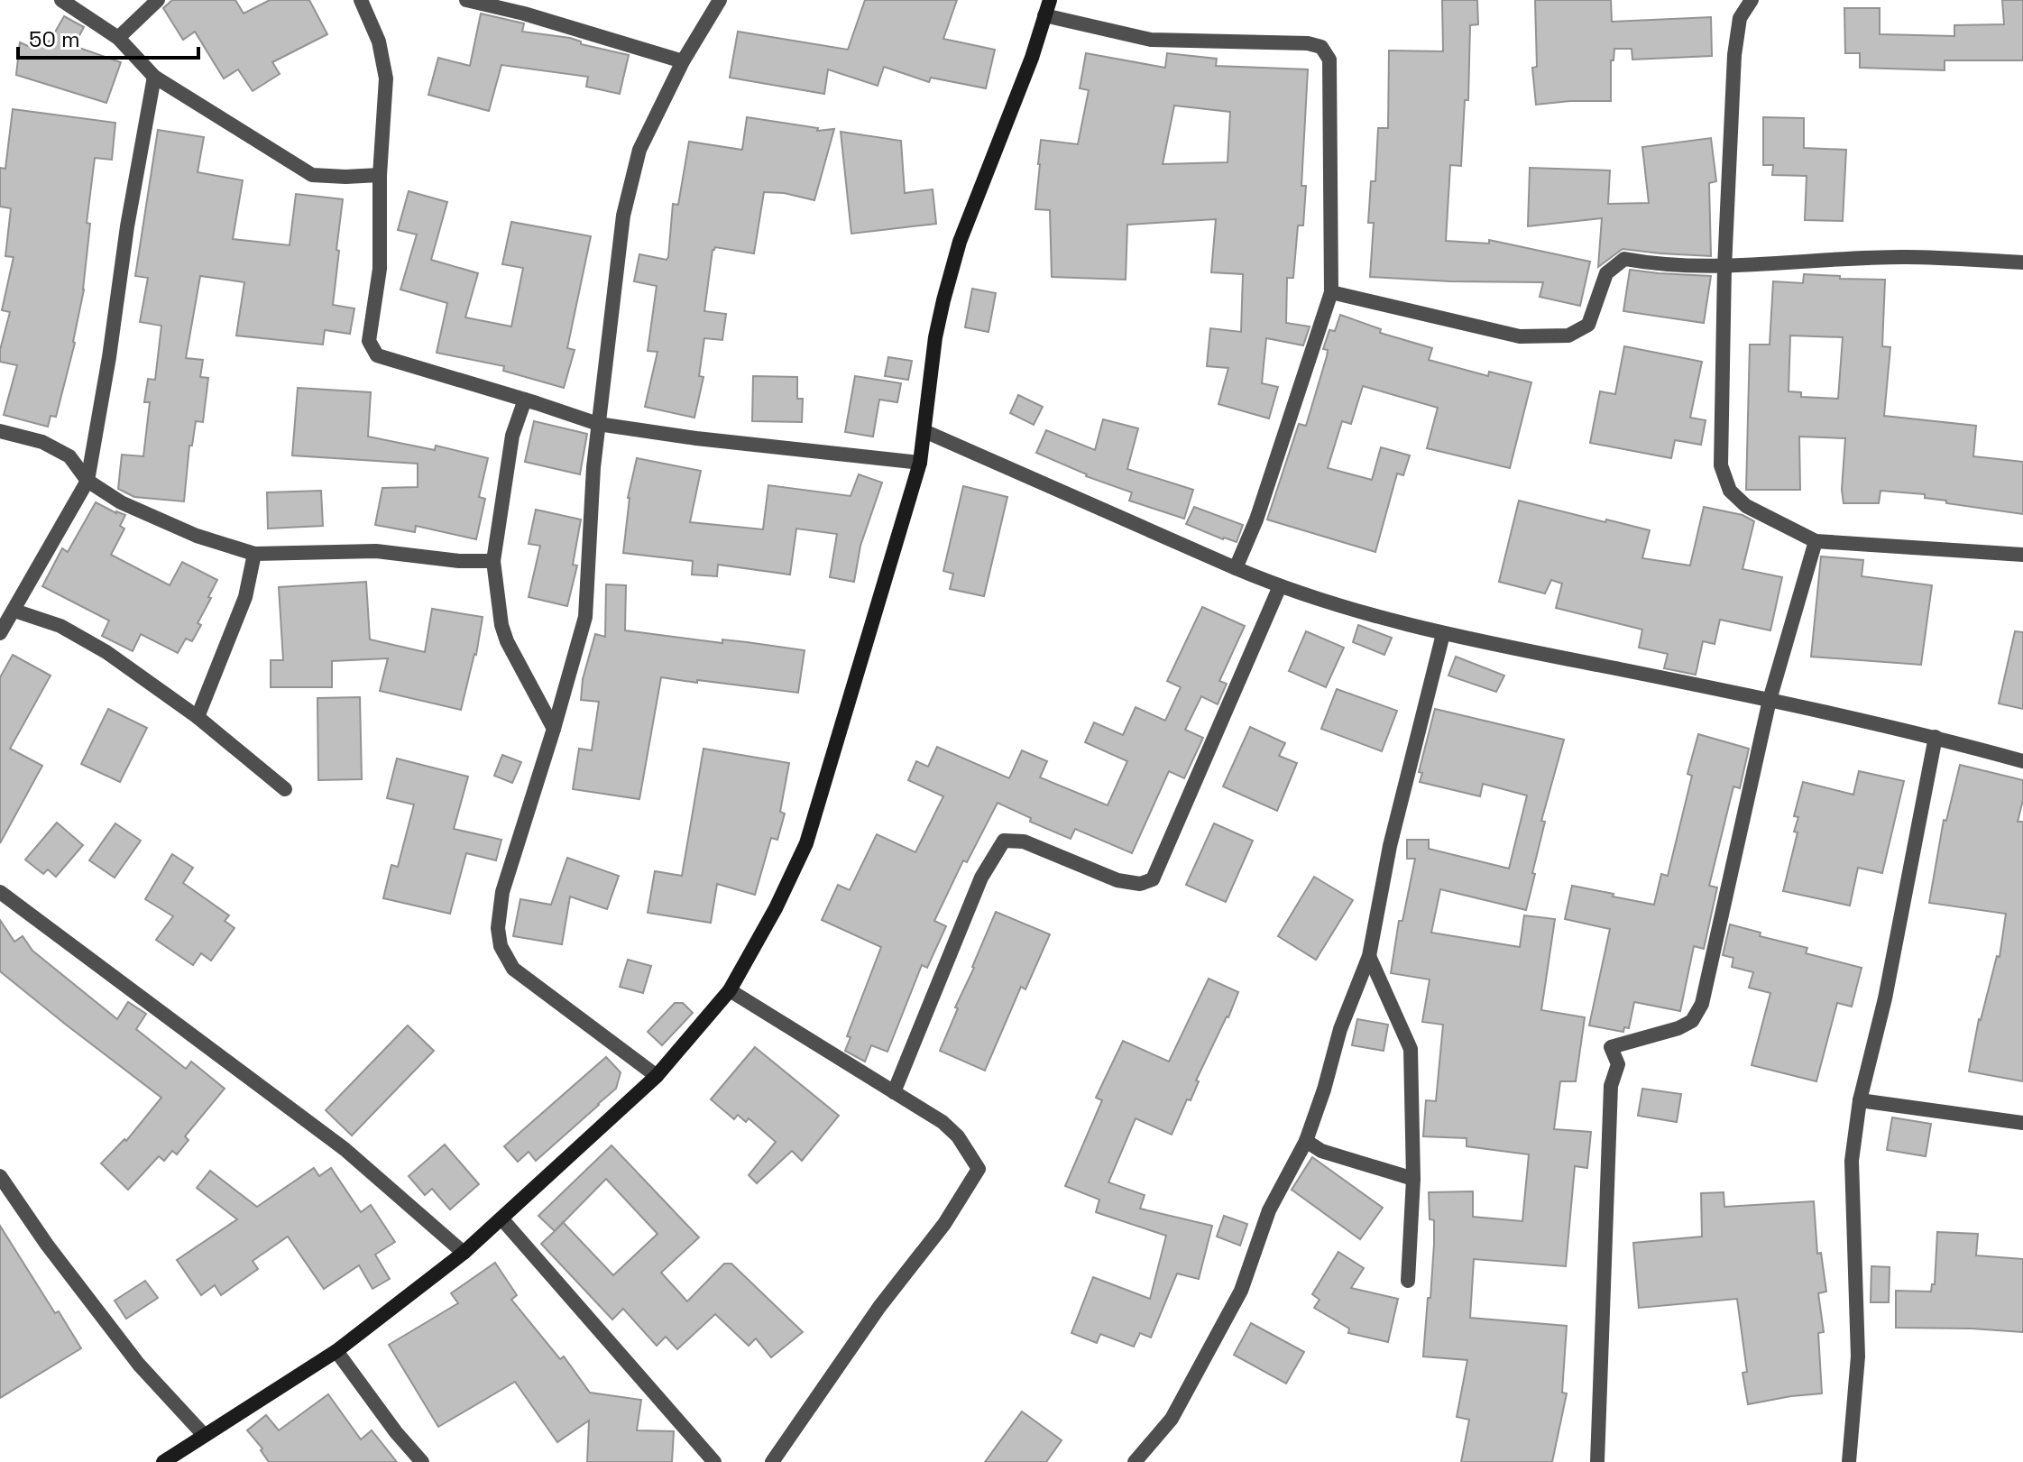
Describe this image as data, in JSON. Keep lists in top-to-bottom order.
{
  "scale_bar": "50 m"
}
